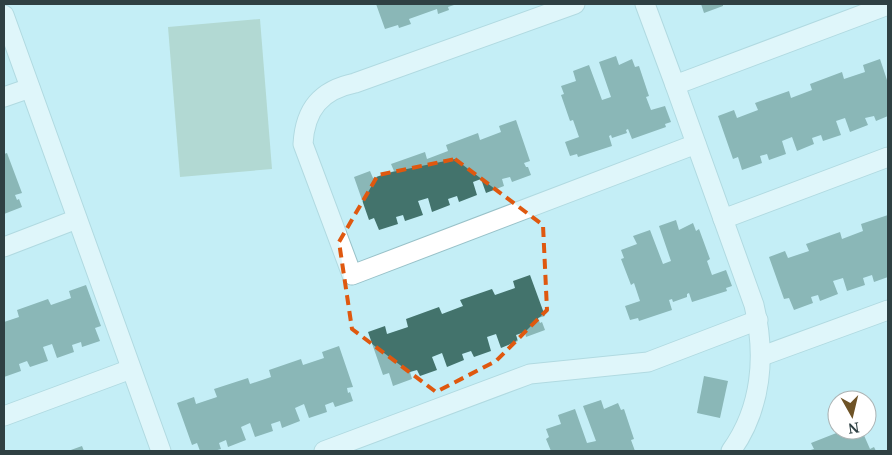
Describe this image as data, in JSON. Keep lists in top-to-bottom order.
{
  "north": "bottom"
}
